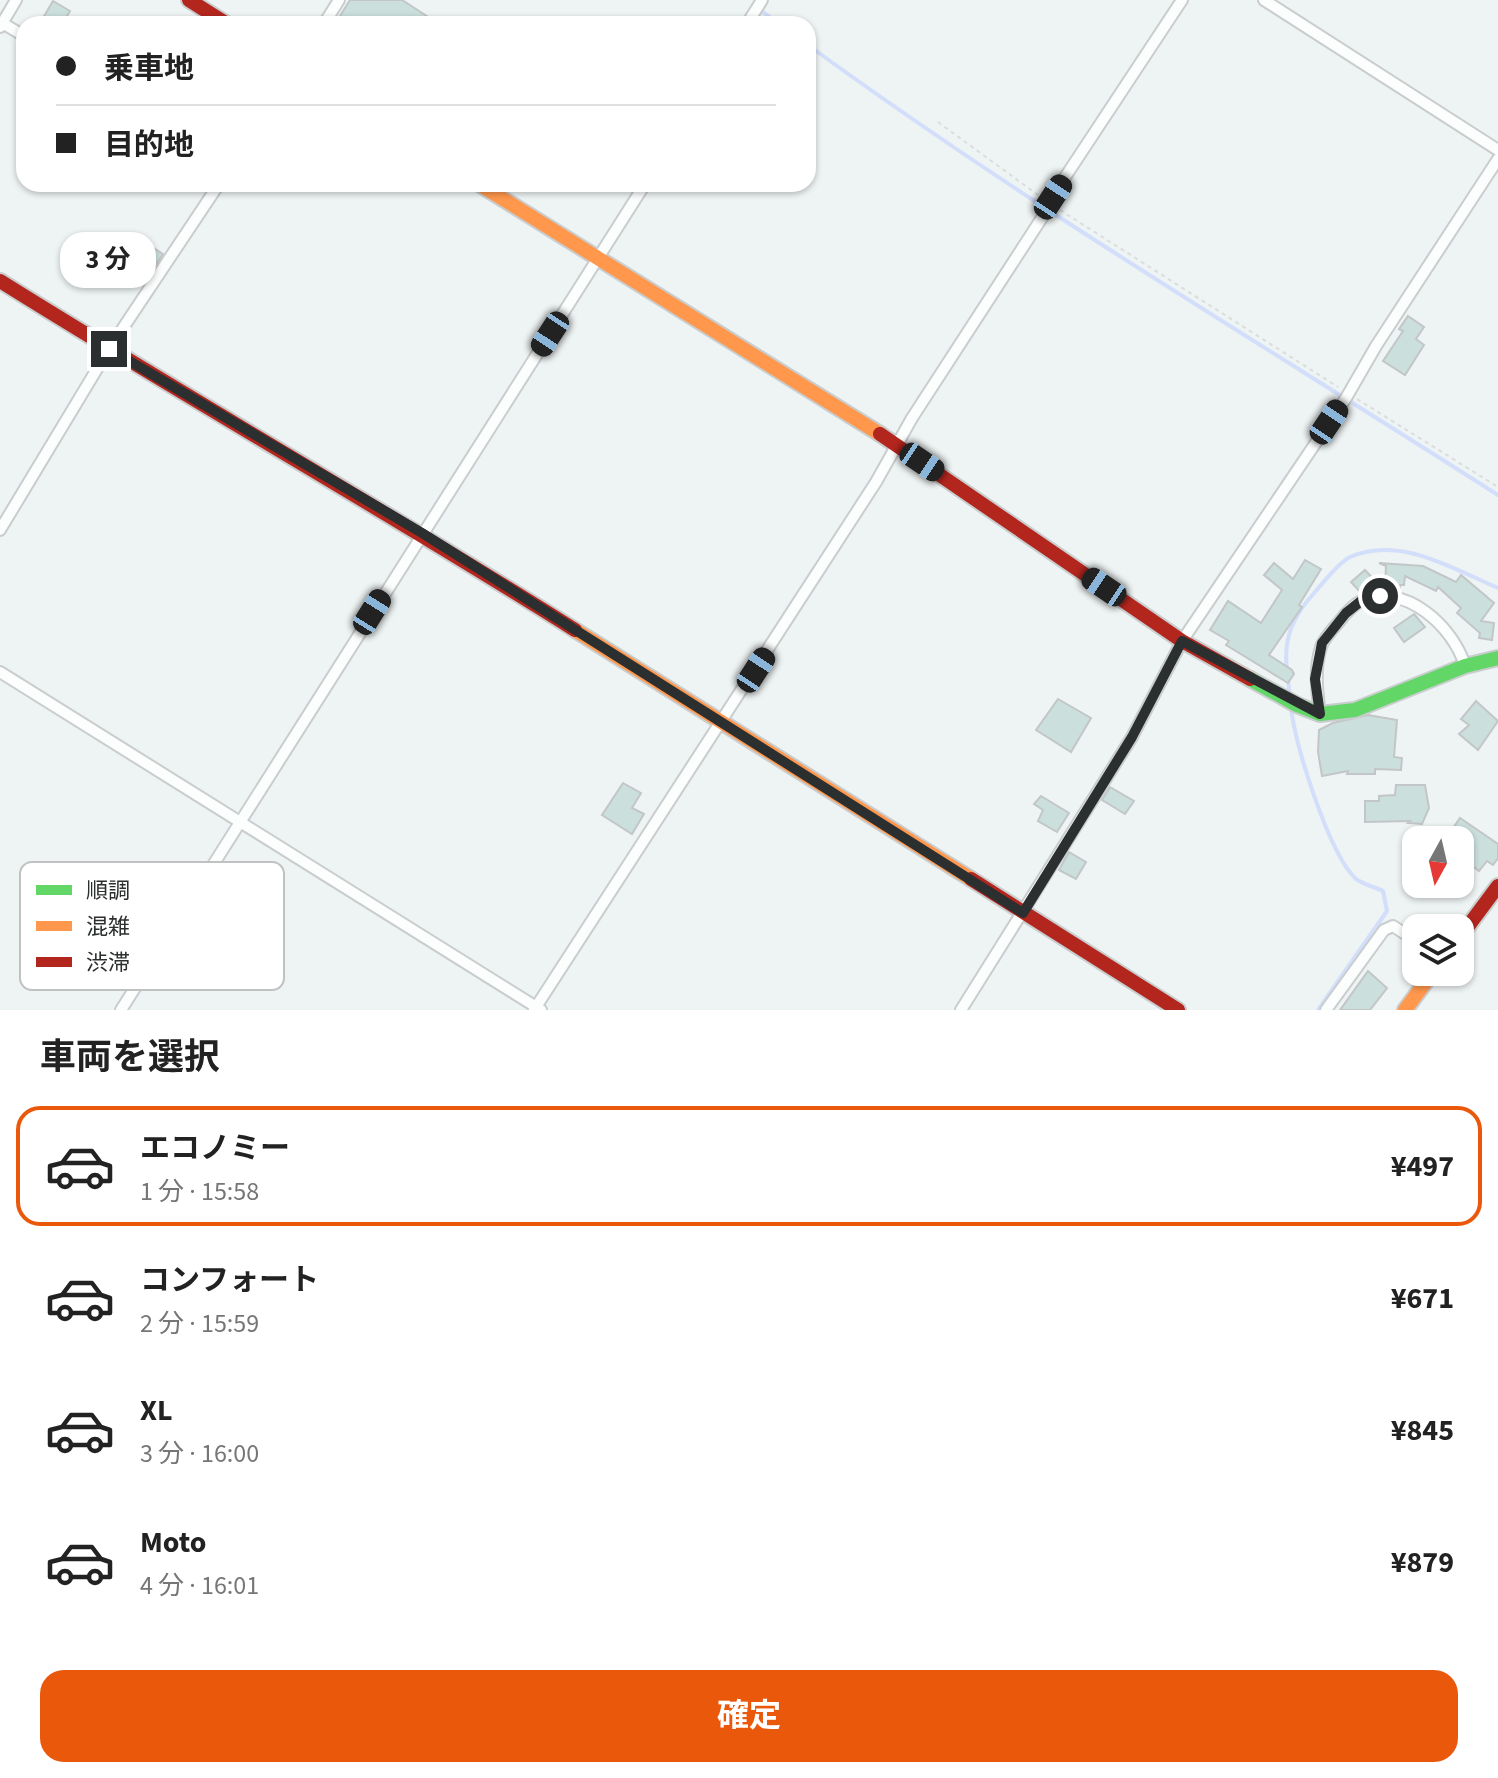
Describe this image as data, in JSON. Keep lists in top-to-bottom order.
{
  "legend": ["順調", "混雑", "渋滞"],
  "north": "bottom",
  "page": {
    "banner": ["乗車地", "目的地"],
    "bubble": "3 分",
    "heading": "車両を選択",
    "list": [
      {
        "name": "エコノミー",
        "note": "1 分 · 15:58",
        "value": "¥497"
      },
      {
        "name": "コンフォート",
        "note": "2 分 · 15:59",
        "value": "¥671"
      },
      {
        "name": "XL",
        "note": "3 分 · 16:00",
        "value": "¥845"
      },
      {
        "name": "Moto",
        "note": "4 分 · 16:01",
        "value": "¥879"
      }
    ],
    "buttons": "確定"
  }
}
